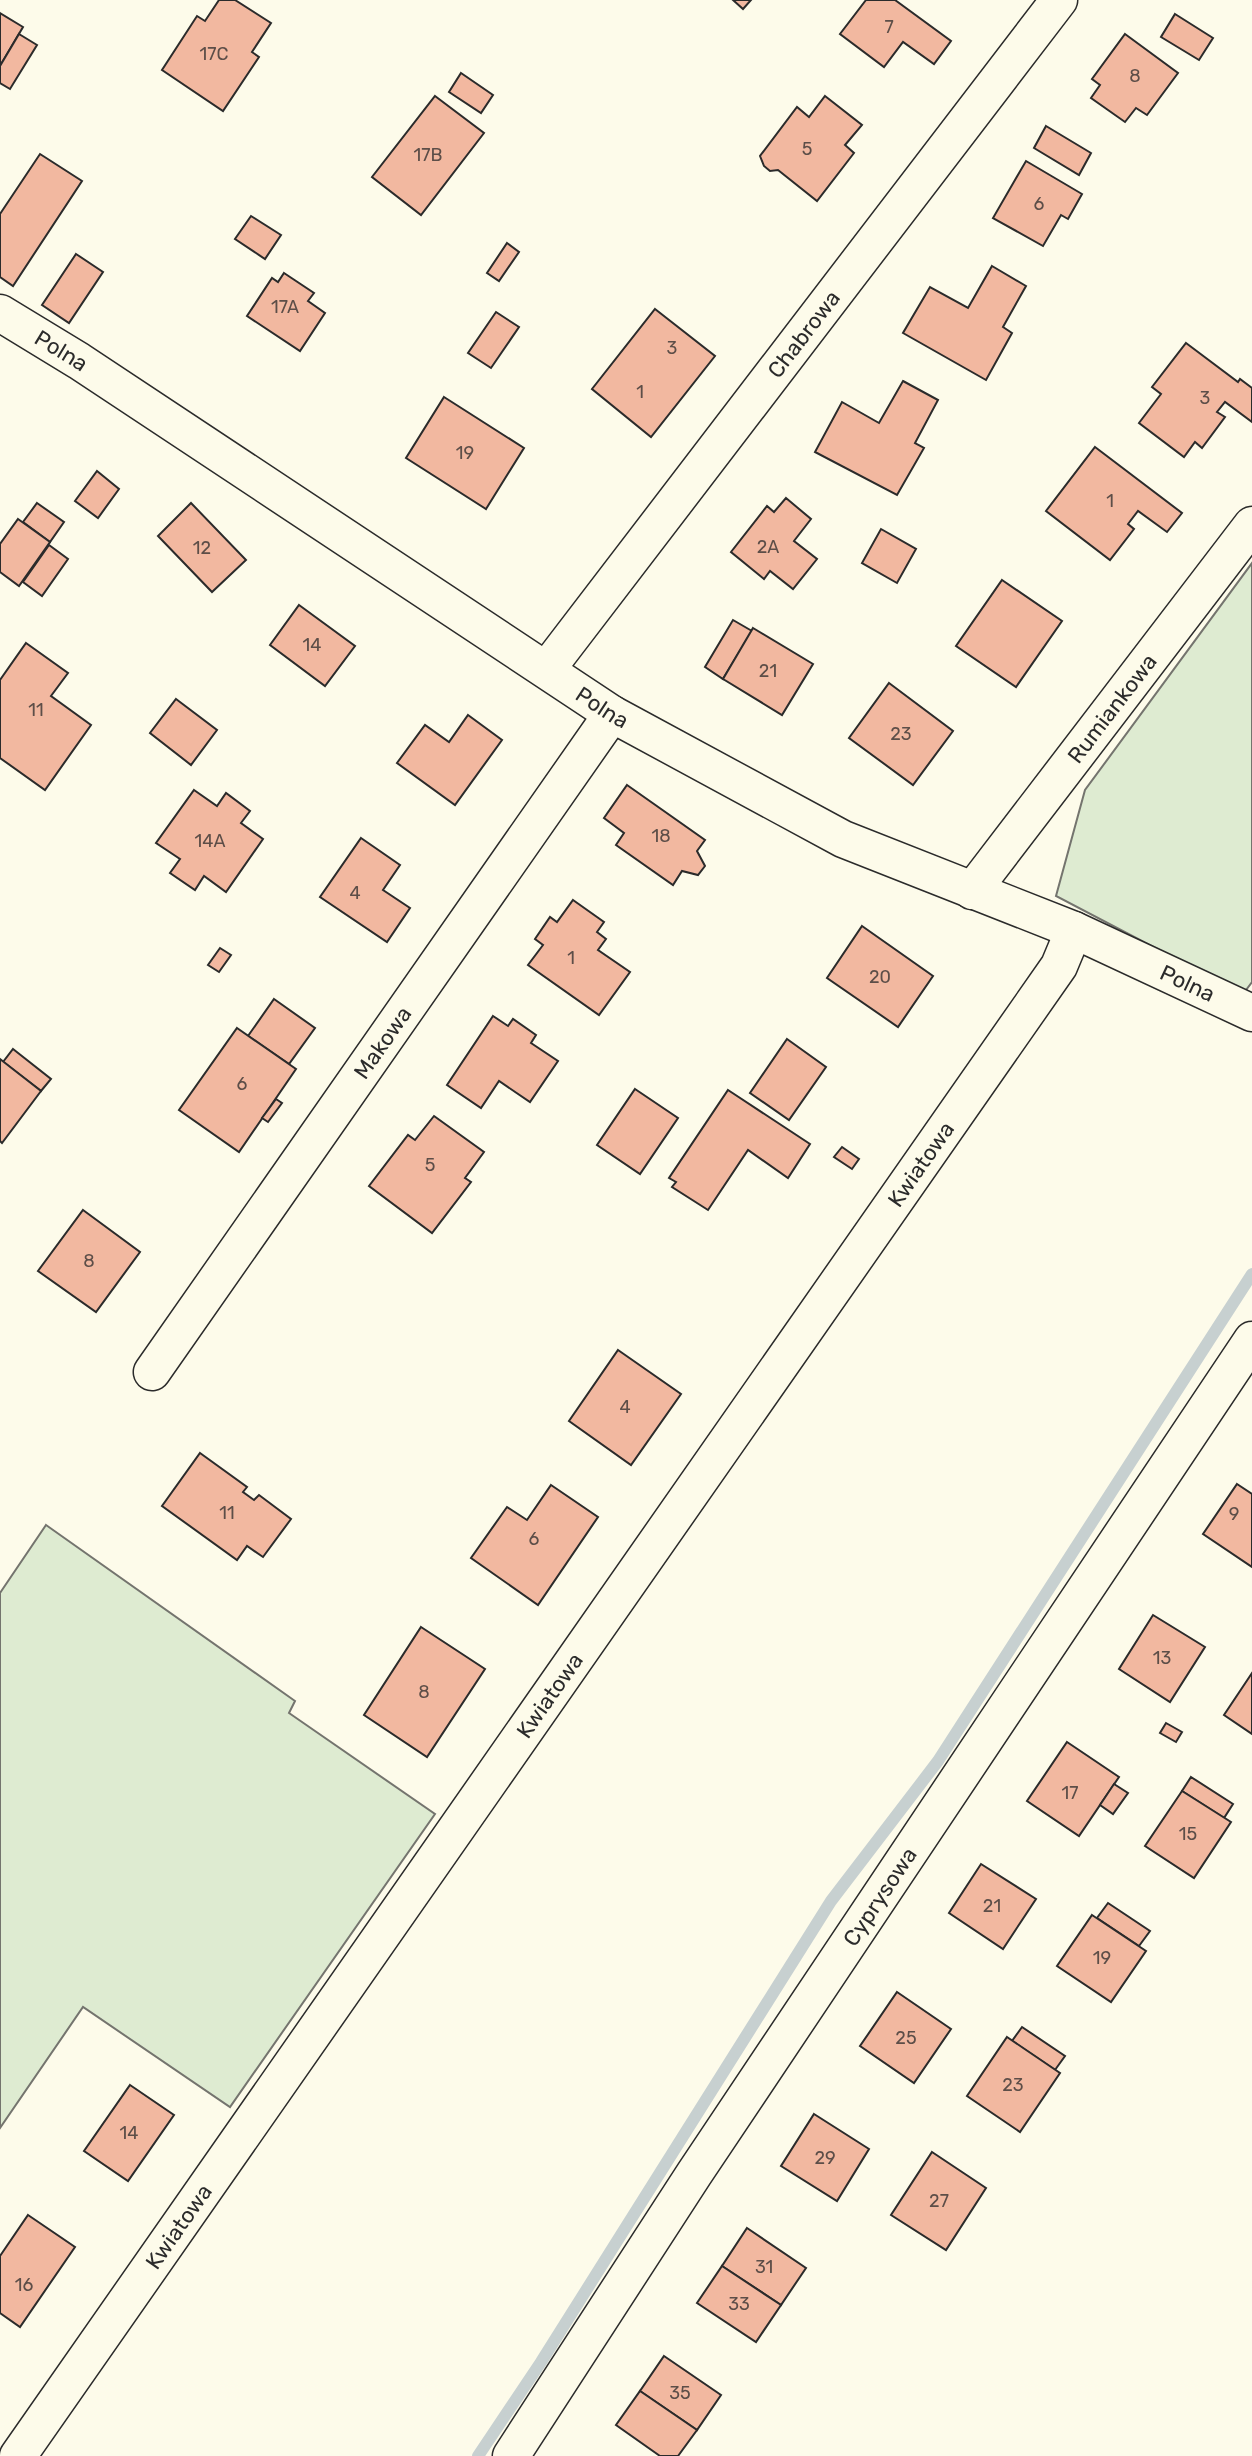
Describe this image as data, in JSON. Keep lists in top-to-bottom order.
{
  "streets": {
    "street": [
      "Chabrowa",
      "Polna",
      "Rumiankowa",
      "Makowa",
      "Kwiatowa",
      "Cyprysowa"
    ]
  },
  "crossings": [
    ["Chabrowa", "Polna"],
    ["Polna", "Rumiankowa"],
    ["Polna", "Makowa"],
    ["Polna", "Kwiatowa"]
  ],
  "house_numbers": [
    "7",
    "17C",
    "8",
    "5",
    "17B",
    "6",
    "17A",
    "3",
    "1",
    "3",
    "19",
    "1",
    "2A",
    "12",
    "14",
    "21",
    "11",
    "23",
    "18",
    "14A",
    "4",
    "1",
    "20",
    "6",
    "5",
    "8",
    "4",
    "11",
    "9",
    "6",
    "13",
    "8",
    "17",
    "15",
    "21",
    "19",
    "25",
    "23",
    "14",
    "29",
    "27",
    "31",
    "16",
    "33",
    "35"
  ]
}
